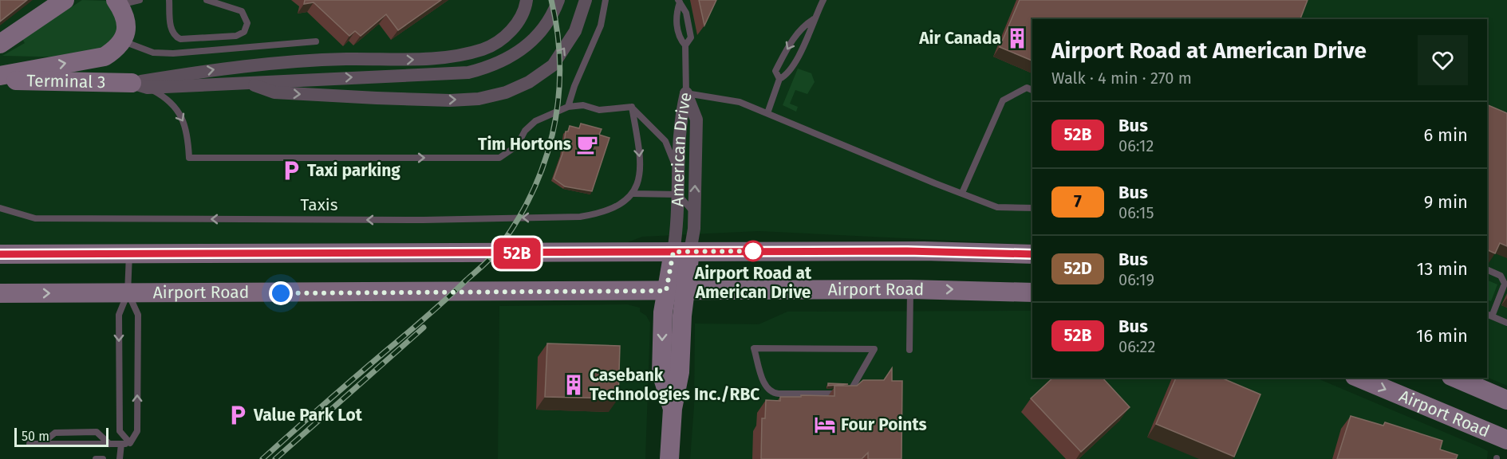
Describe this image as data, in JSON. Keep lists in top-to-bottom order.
{
  "streets": {
    "main road": ["Terminal 3", "American Drive", "Airport Road"],
    "lane": ["Taxis"]
  },
  "crossings": [
    ["American Drive", "Airport Road"]
  ],
  "one_way": ["Taxis"],
  "places": {
    "building": ["Air Canada", "Casebank Technologies Inc./RBC"],
    "cafe": ["Tim Hortons"],
    "parking": ["Taxi parking", "Value Park Lot"],
    "other": ["Airport Road at American Drive"],
    "hotel": ["Four Points"]
  },
  "lines": ["bus line 52B"],
  "scale_bar": "50 m",
  "page": {
    "on_map": "52B",
    "heading": ["Airport Road at American Drive", "Walk · 4 min · 270 m"],
    "list": [
      {
        "mark": "52B",
        "name": "Bus",
        "note": "06:12",
        "value": "6 min"
      },
      {
        "mark": "7",
        "name": "Bus",
        "note": "06:15",
        "value": "9 min"
      },
      {
        "mark": "52D",
        "name": "Bus",
        "note": "06:19",
        "value": "13 min"
      },
      {
        "mark": "52B",
        "name": "Bus",
        "note": "06:22",
        "value": "16 min"
      }
    ],
    "scale": "50 m"
  }
}
